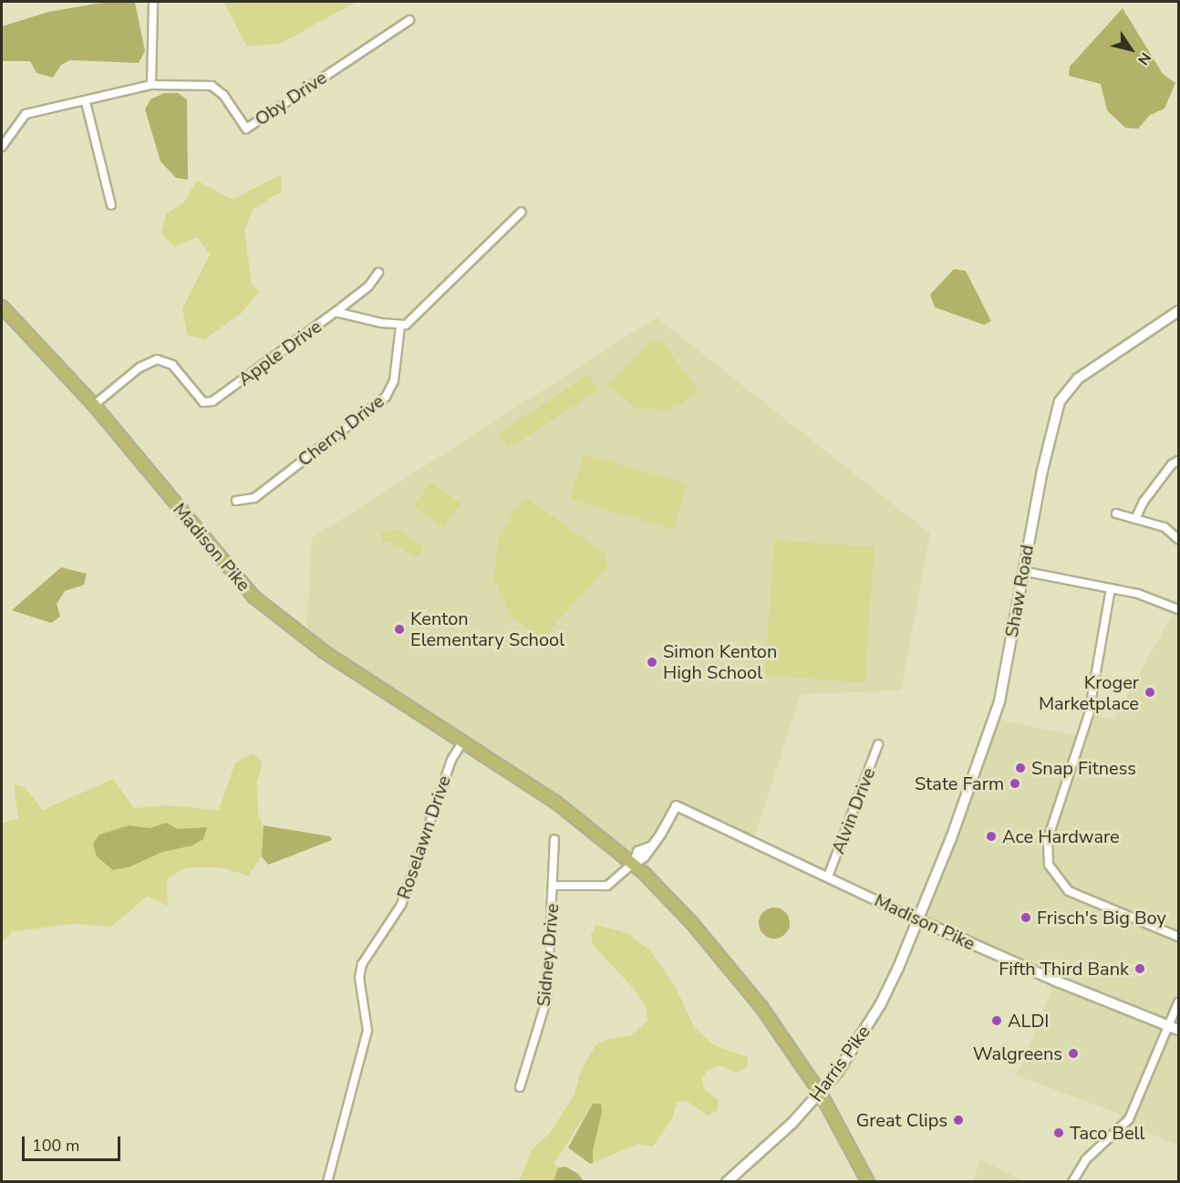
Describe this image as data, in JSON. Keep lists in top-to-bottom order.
{
  "streets": {
    "main road": ["Madison Pike", "Shaw Road", "Harris Pike"],
    "street": [
      "Oby Drive",
      "Apple Drive",
      "Cherry Drive",
      "Alvin Drive",
      "Roselawn Drive",
      "Sidney Drive"
    ]
  },
  "crossings": [
    ["Apple Drive", "Cherry Drive"],
    ["Apple Drive", "Madison Pike"],
    ["Madison Pike", "Shaw Road"],
    ["Madison Pike", "Alvin Drive"],
    ["Madison Pike", "Roselawn Drive"],
    ["Madison Pike", "Sidney Drive"],
    ["Madison Pike", "Harris Pike"],
    ["Shaw Road", "Harris Pike"]
  ],
  "places": [
    "Kenton Elementary School",
    "Simon Kenton High School",
    "Kroger Marketplace",
    "Snap Fitness",
    "State Farm",
    "Ace Hardware",
    "Frisch's Big Boy",
    "Fifth Third Bank",
    "ALDI",
    "Walgreens",
    "Great Clips",
    "Taco Bell"
  ],
  "scale_bar": "100 m",
  "north": "bottom right"
}
